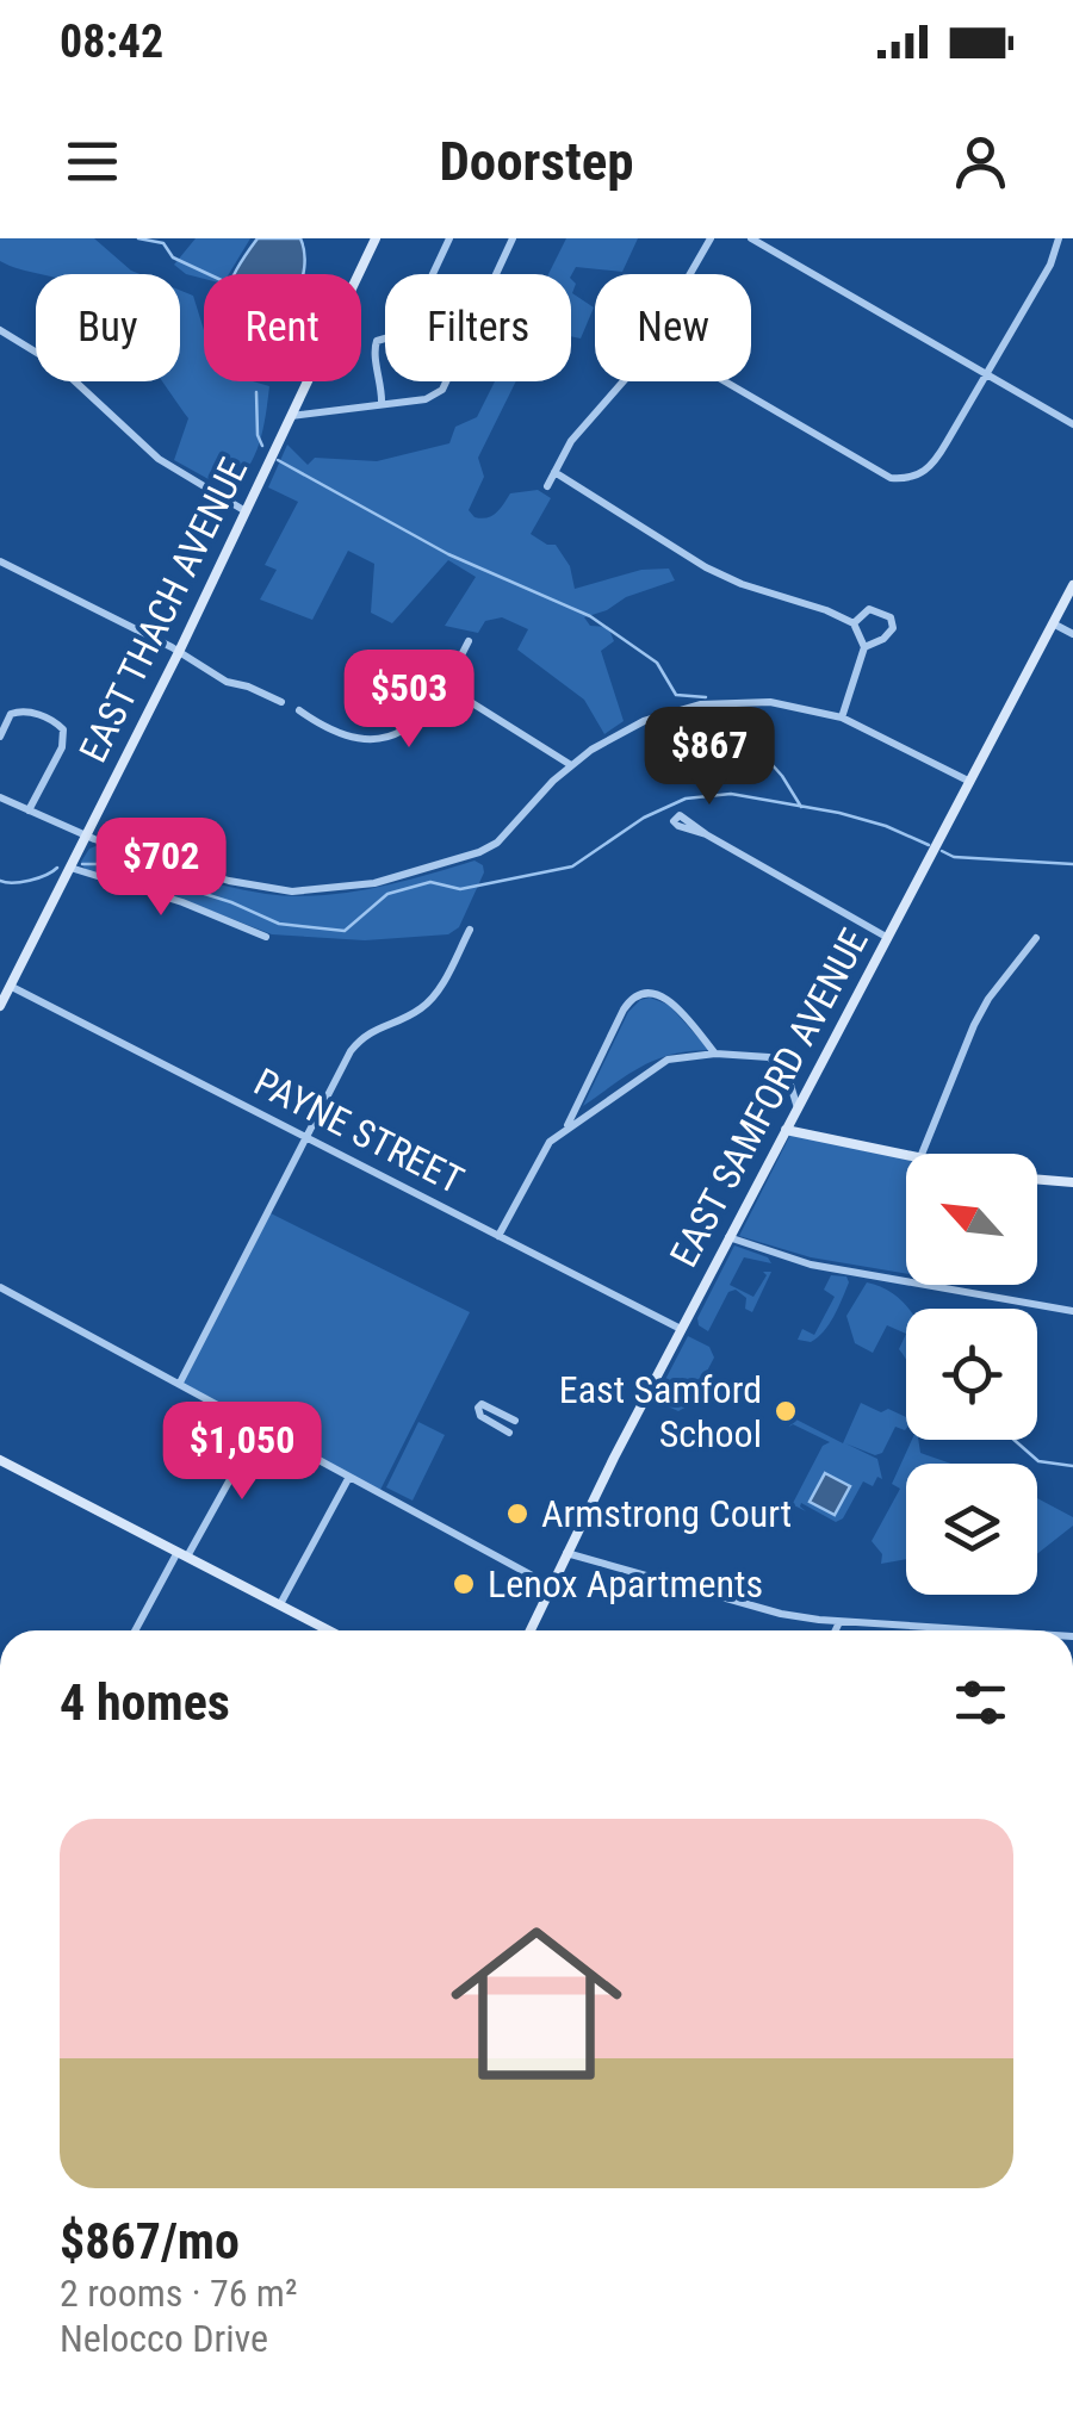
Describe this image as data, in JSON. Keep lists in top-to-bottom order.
{
  "streets": {
    "street": ["EAST THACH AVENUE", "EAST SAMFORD AVENUE", "PAYNE STREET"]
  },
  "crossings": [
    ["EAST THACH AVENUE", "PAYNE STREET"],
    ["EAST SAMFORD AVENUE", "PAYNE STREET"]
  ],
  "places": ["East Samford School", "Armstrong Court", "Lenox Apartments"],
  "north": "top left",
  "page": {
    "status": "08:42",
    "header": "Doorstep",
    "chip": [
      "Buy",
      "Rent",
      "Filters",
      "New"
    ],
    "price": [
      "$503",
      "$867",
      "$702",
      "$1,050"
    ],
    "heading": "4 homes",
    "list": [
      {
        "name": "$867/mo",
        "note": "2 rooms · 76 m² · Nelocco Drive"
      }
    ]
  }
}
